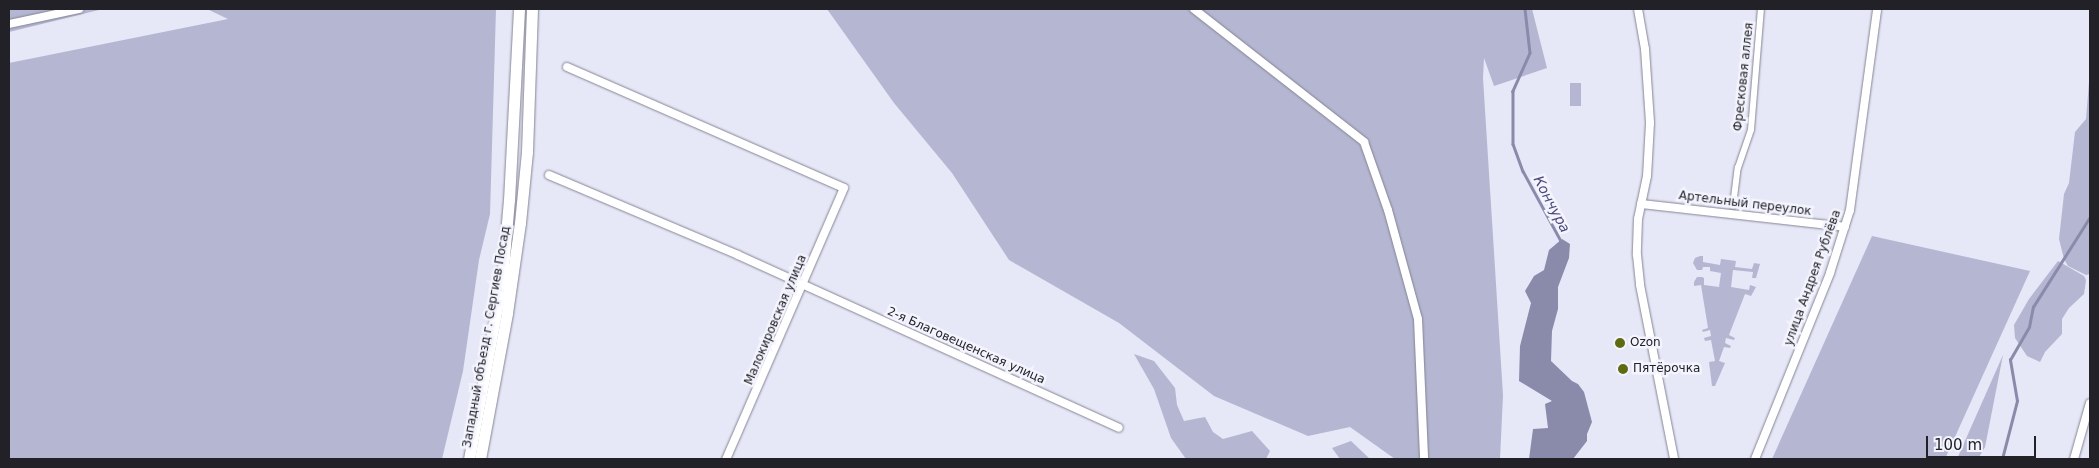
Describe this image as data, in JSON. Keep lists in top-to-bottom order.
{
  "streets": {
    "main road": ["Западный объезд г. Сергиев Посад"],
    "street": [
      "Фресковая аллея",
      "Артельный переулок",
      "улица Андрея Рублёва",
      "Малокировская улица",
      "2-я Благовещенская улица"
    ]
  },
  "crossings": [
    ["Артельный переулок", "улица Андрея Рублёва"],
    ["Малокировская улица", "2-я Благовещенская улица"]
  ],
  "water": ["Кончура"],
  "places": ["Ozon", "Пятёрочка"],
  "scale_bar": "100 m"
}
